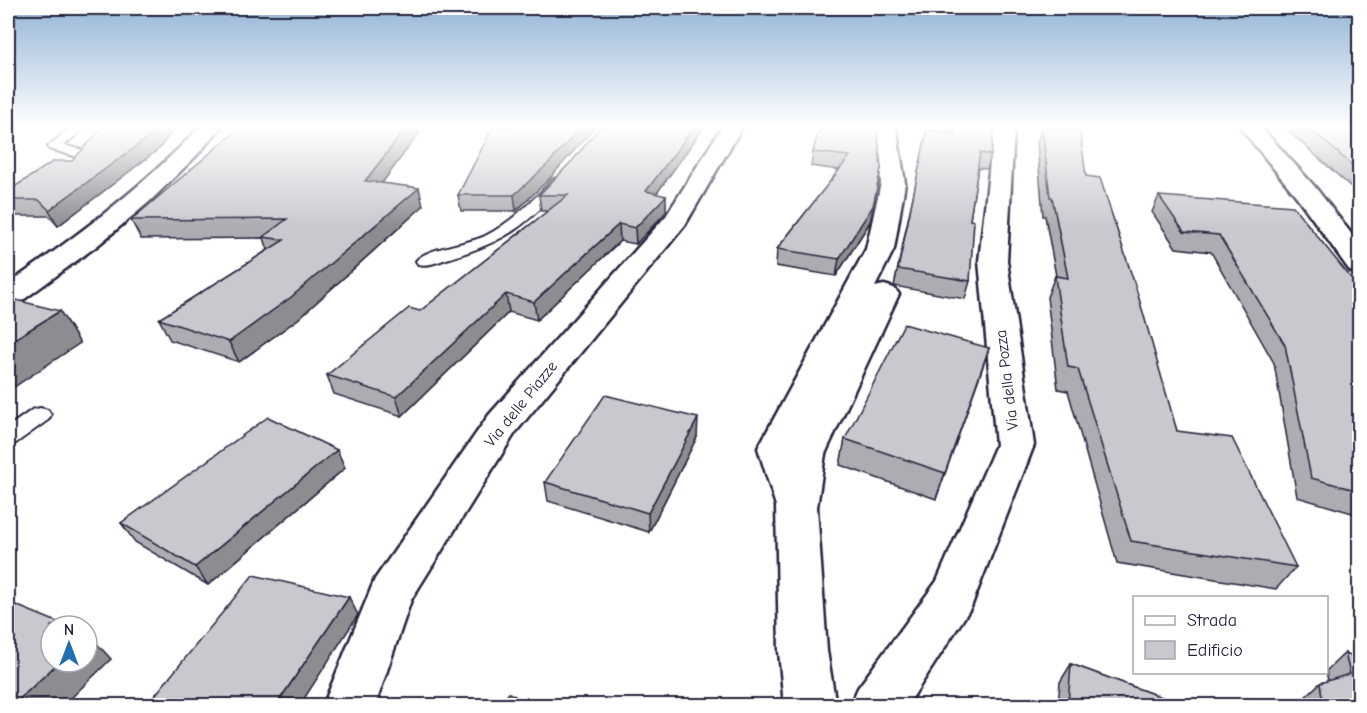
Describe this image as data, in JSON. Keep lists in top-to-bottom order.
{
  "streets": {
    "street": ["Via della Pozza", "Via delle Piazze"]
  },
  "legend": ["Strada", "Edificio"],
  "north": "top"
}
